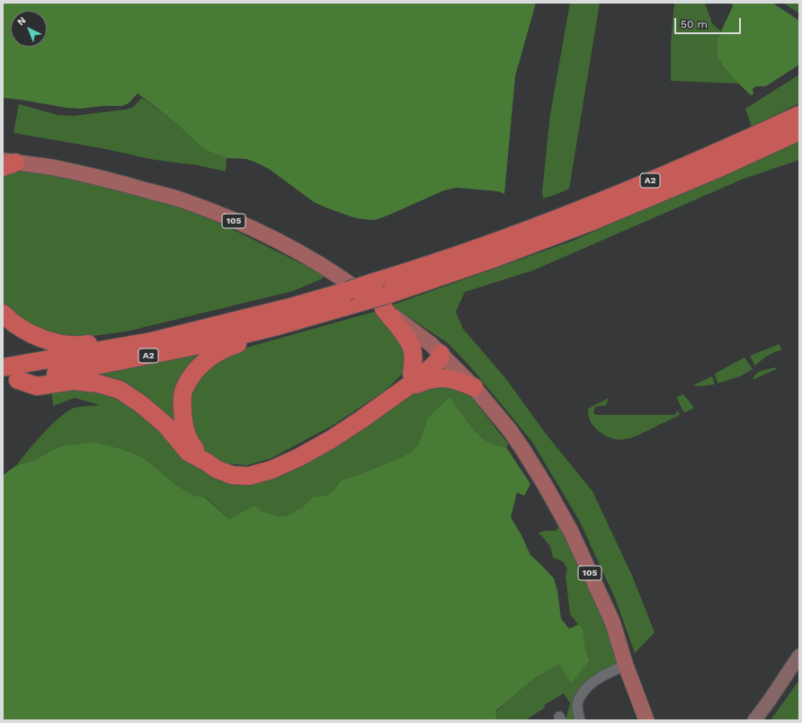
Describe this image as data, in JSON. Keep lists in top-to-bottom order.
{
  "streets": {
    "highway": ["A2"],
    "main road": ["105"]
  },
  "crossings": [
    ["A2", "105"]
  ],
  "scale_bar": "50 m",
  "north": "top left"
}
